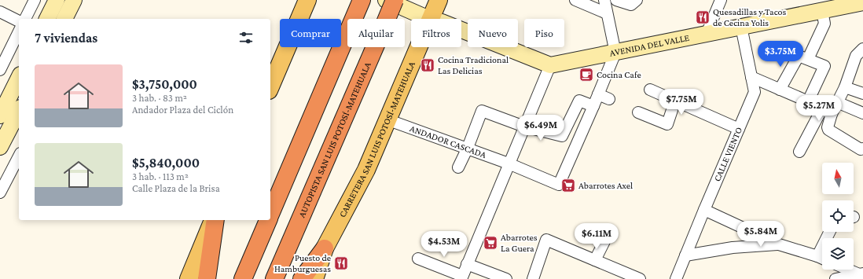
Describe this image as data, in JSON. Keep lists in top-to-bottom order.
{
  "streets": {
    "highway": ["AUTOPISTA SAN LUIS POTOSÍ-MATEHUALA"],
    "main road": ["CARRETERA SAN LUIS POTOSÍ-MATEHUALA"],
    "street": ["AVENIDA DEL VALLE", "ANDADOR CASCADA", "CALLE VIENTO"]
  },
  "crossings": [
    ["AVENIDA DEL VALLE", "CALLE VIENTO"],
    ["CARRETERA SAN LUIS POTOSÍ-MATEHUALA", "ANDADOR CASCADA"]
  ],
  "places": {
    "restaurant": ["Quesadillas y Tacos de Cecina Yolis", "Cocina Tradicional Las Delicias", "Puesto de Hamburguesas"],
    "cafe": ["Cocina Cafe"],
    "supermarket": ["Abarrotes Axel", "Abarrotes La Guera"]
  },
  "north": "top",
  "page": {
    "chip": [
      "Comprar",
      "Alquilar",
      "Filtros",
      "Nuevo",
      "Piso"
    ],
    "heading": "7 viviendas",
    "price": [
      "$3.75M",
      "$7.75M",
      "$5.27M",
      "$6.49M",
      "$5.84M",
      "$6.11M",
      "$4.53M"
    ],
    "list": [
      {
        "name": "$3,750,000",
        "note": "3 hab. · 83 m² · Andador Plaza del Ciclón"
      },
      {
        "name": "$5,840,000",
        "note": "3 hab. · 113 m² · Calle Plaza de la Brisa"
      }
    ]
  }
}
